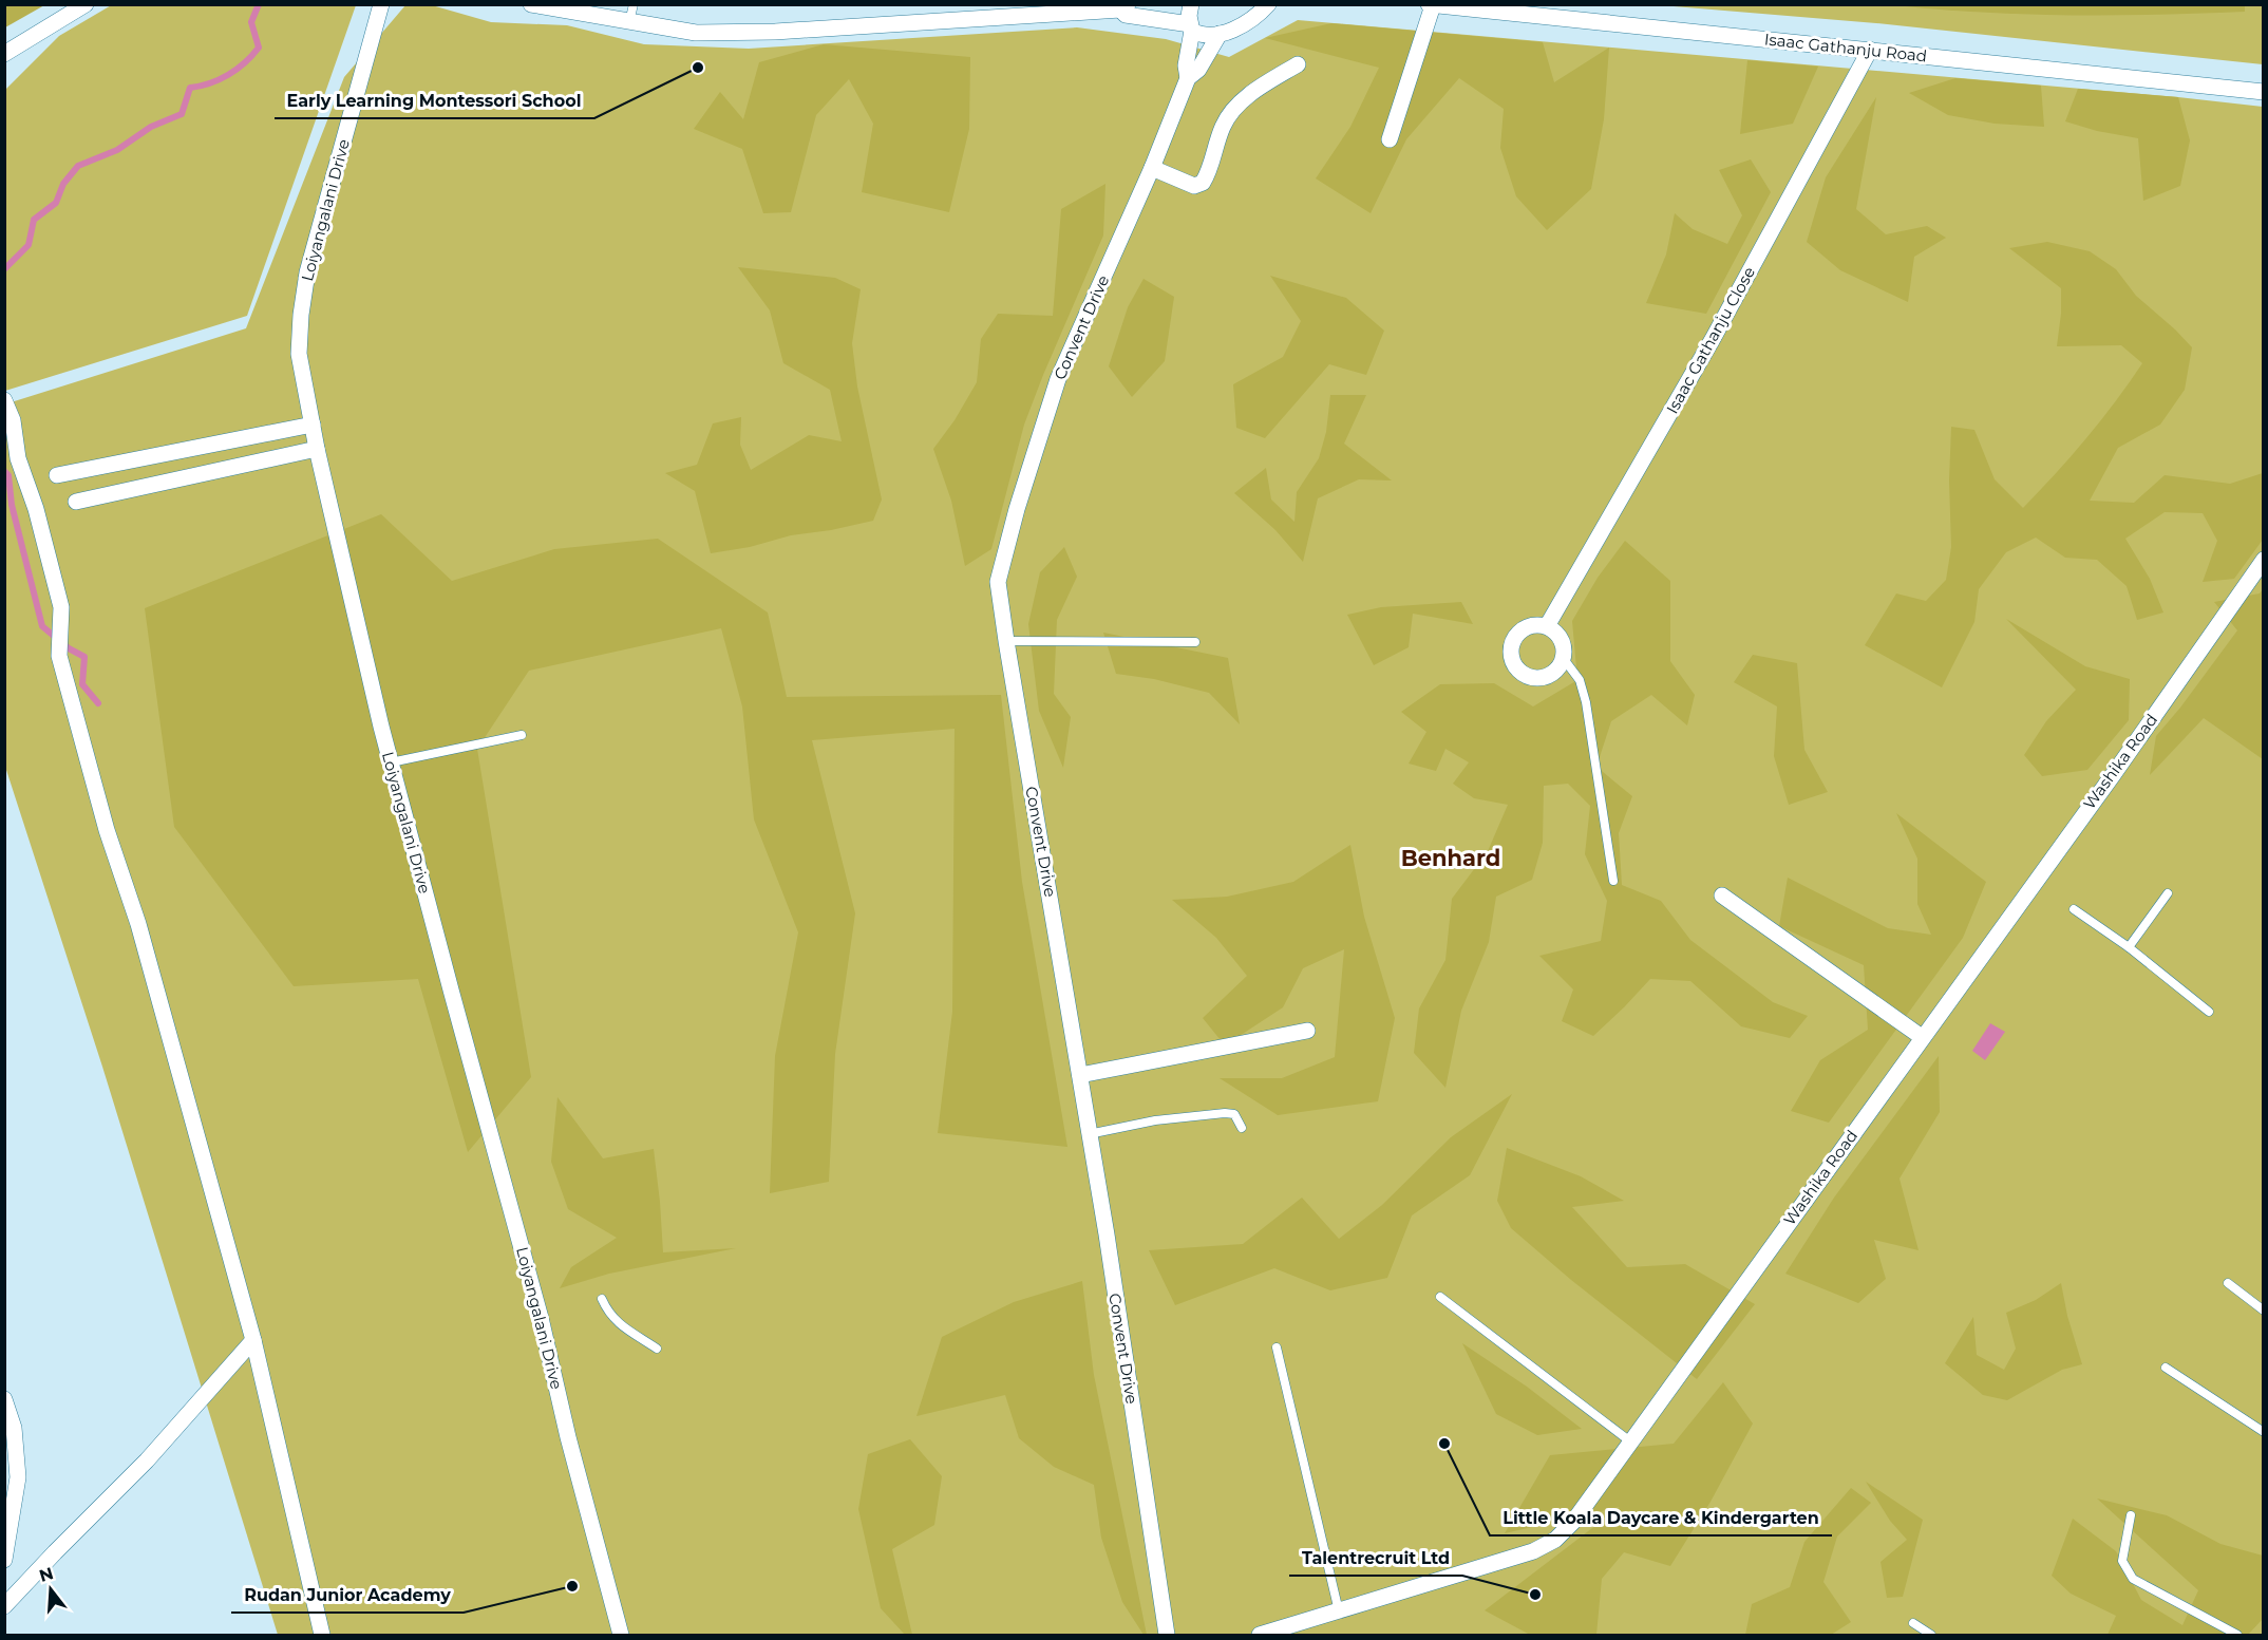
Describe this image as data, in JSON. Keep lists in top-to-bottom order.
{
  "streets": {
    "street": [
      "Isaac Gathanju Road",
      "Loiyangalani Drive",
      "Convent Drive",
      "Isaac Gathanju Close",
      "Washika Road"
    ]
  },
  "crossings": [
    ["Isaac Gathanju Road", "Isaac Gathanju Close"]
  ],
  "districts": ["Benhard"],
  "places": [
    "Early Learning Montessori School",
    "Little Koala Daycare & Kindergarten",
    "Rudan Junior Academy",
    "Talentrecruit Ltd"
  ],
  "north": "top"
}
